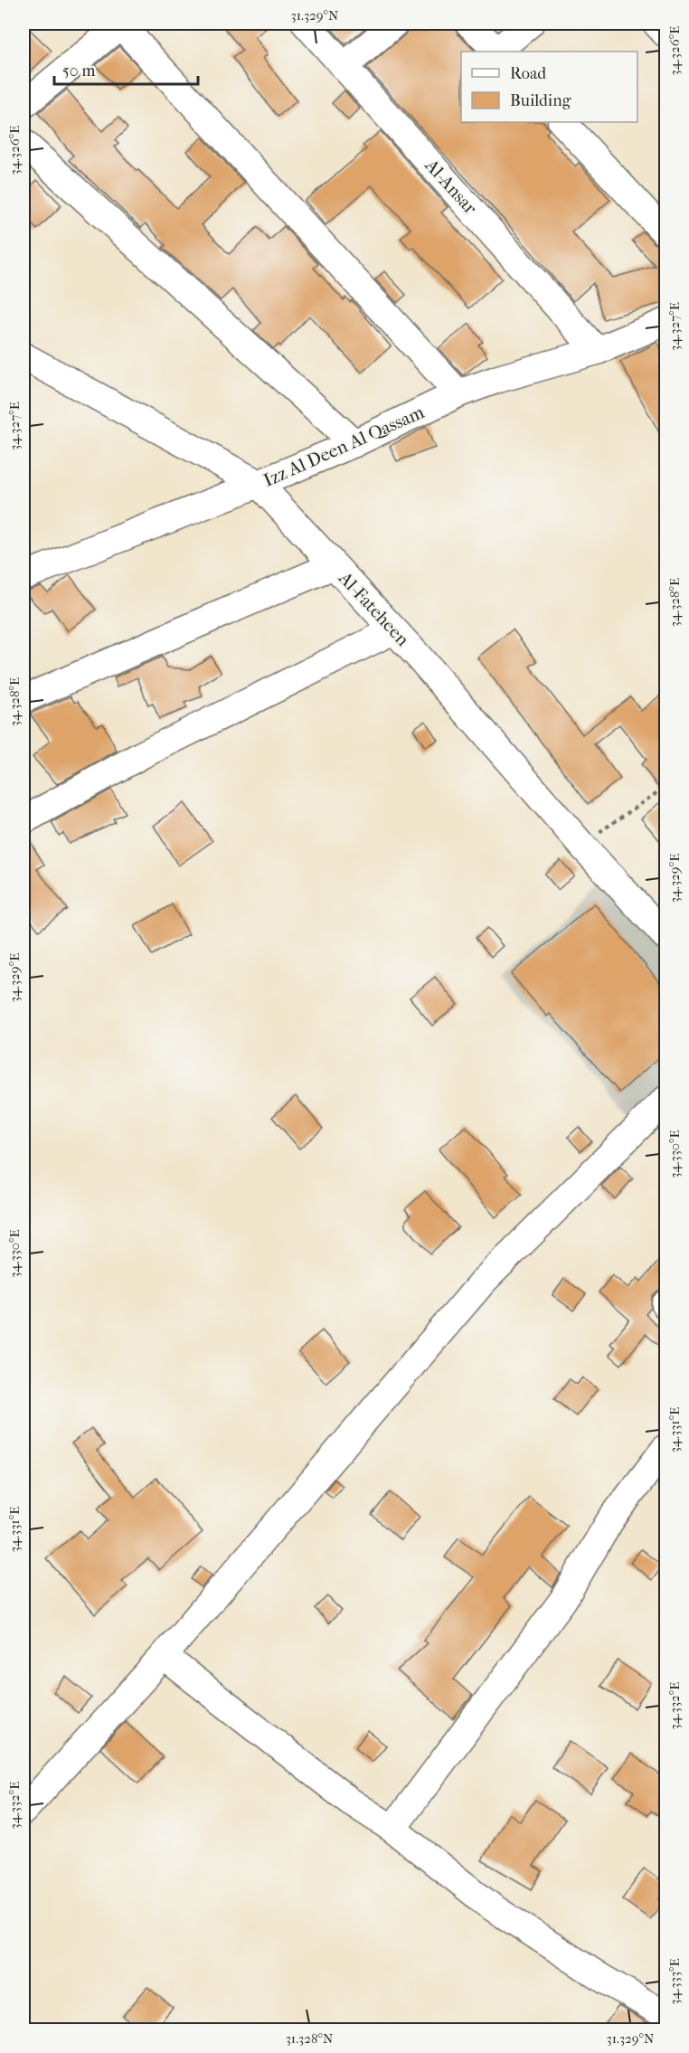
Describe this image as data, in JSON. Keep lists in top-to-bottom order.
{
  "streets": {
    "street": ["Al-Ansar", "Izz Al Deen Al Qassam", "Al-Fateheen"]
  },
  "crossings": [
    ["Al-Ansar", "Izz Al Deen Al Qassam"],
    ["Izz Al Deen Al Qassam", "Al-Fateheen"]
  ],
  "legend": ["Road", "Building"],
  "scale_bar": "50 m",
  "coordinates": [
    "31.329°N",
    "34.326°E",
    "34.327°E",
    "34.328°E",
    "34.329°E",
    "34.330°E",
    "34.331°E",
    "34.332°E",
    "34.333°E",
    "31.328°N"
  ]
}
